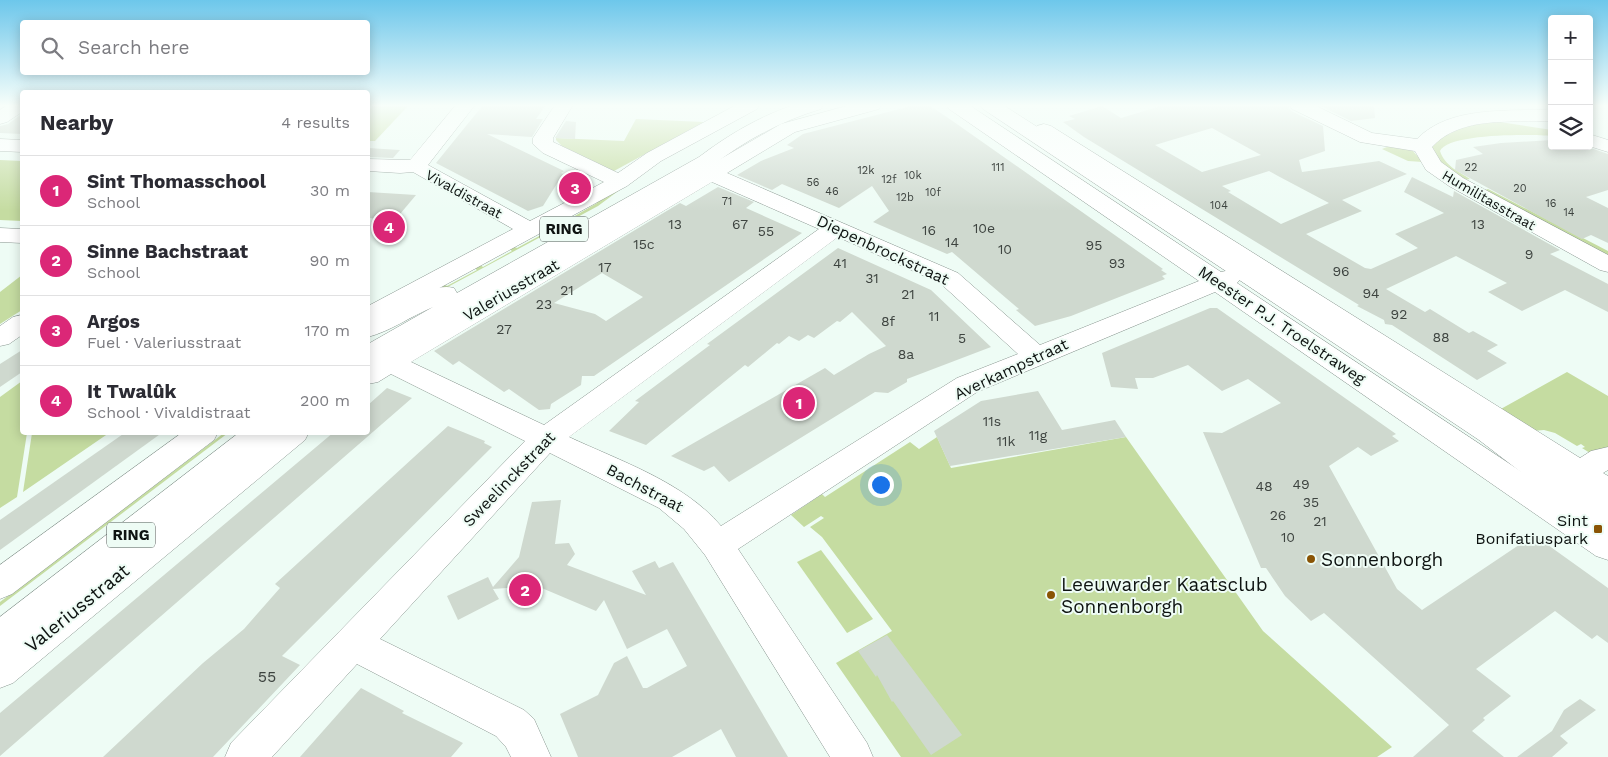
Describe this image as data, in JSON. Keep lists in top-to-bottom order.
{
  "streets": {
    "street": [
      "Vivaldistraat",
      "Humilitasstraat",
      "RING",
      "Diepenbrockstraat",
      "Valeriusstraat",
      "Meester P.J. Troelstraweg",
      "Averkampstraat",
      "Sweelinckstraat",
      "Bachstraat"
    ]
  },
  "crossings": [
    ["Vivaldistraat", "Valeriusstraat"],
    ["Diepenbrockstraat", "Valeriusstraat"],
    ["Diepenbrockstraat", "Averkampstraat"],
    ["Diepenbrockstraat", "Sweelinckstraat"],
    ["Valeriusstraat", "Bachstraat"],
    ["Meester P.J. Troelstraweg", "Averkampstraat"],
    ["Averkampstraat", "Bachstraat"],
    ["Sweelinckstraat", "Bachstraat"]
  ],
  "places": {
    "transit": ["Sint Bonifatiuspark"],
    "other": ["Sonnenborgh", "Leeuwarder Kaatsclub Sonnenborgh"]
  },
  "house_numbers": [
    "111",
    "22",
    "12k",
    "10k",
    "12f",
    "56",
    "20",
    "46",
    "10f",
    "12b",
    "71",
    "16",
    "104",
    "14",
    "13",
    "67",
    "13",
    "10e",
    "16",
    "55",
    "14",
    "15c",
    "95",
    "10",
    "9",
    "41",
    "93",
    "17",
    "96",
    "31",
    "21",
    "94",
    "21",
    "23",
    "92",
    "11",
    "8f",
    "27",
    "88",
    "5",
    "8a",
    "11s",
    "11g",
    "11k",
    "49",
    "48",
    "35",
    "26",
    "21",
    "10",
    "55"
  ],
  "page": {
    "map_buttons": ["+", "−"],
    "search": "Search here",
    "heading": ["Nearby", "4 results"],
    "list": [
      {
        "mark": "1",
        "name": "Sint Thomasschool",
        "note": "School",
        "value": "30 m"
      },
      {
        "mark": "2",
        "name": "Sinne Bachstraat",
        "note": "School",
        "value": "90 m"
      },
      {
        "mark": "3",
        "name": "Argos",
        "note": "Fuel · Valeriusstraat",
        "value": "170 m"
      },
      {
        "mark": "4",
        "name": "It Twalûk",
        "note": "School · Vivaldistraat",
        "value": "200 m"
      }
    ],
    "pins": [
      "3",
      "4",
      "1",
      "2"
    ]
  }
}
